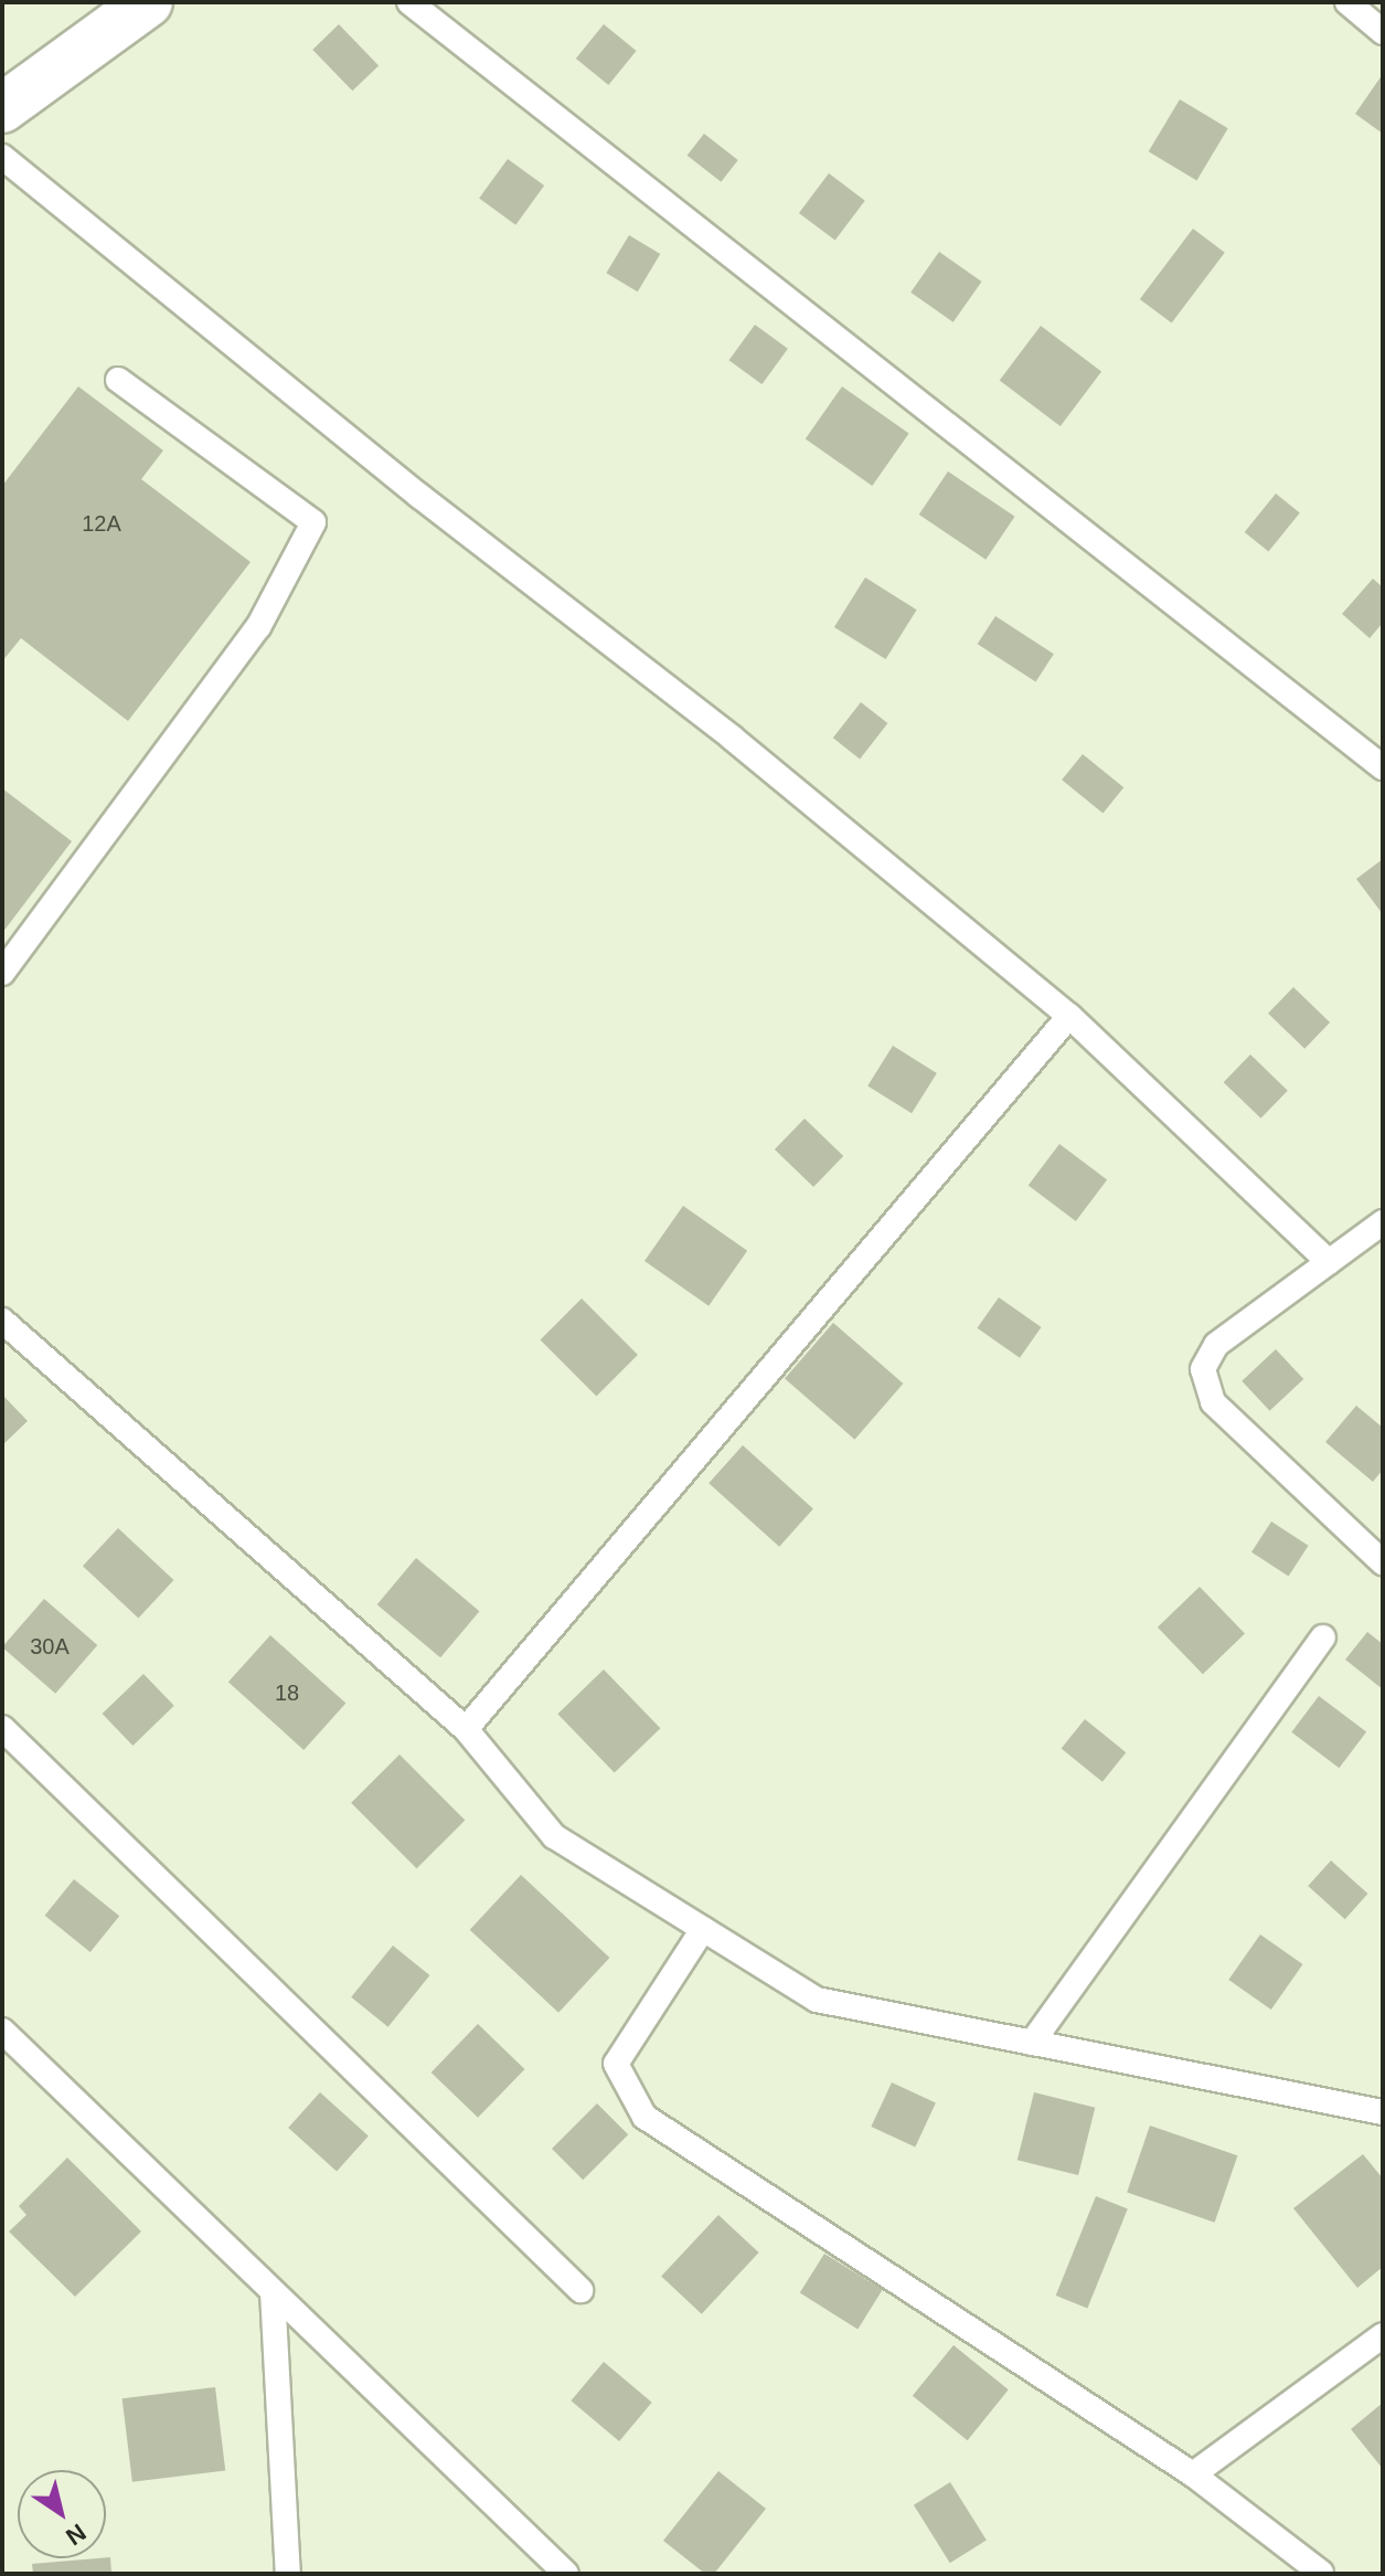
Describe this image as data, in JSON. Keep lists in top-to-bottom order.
{
  "house_numbers": ["12А", "30А", "18"],
  "north": "bottom right"
}
